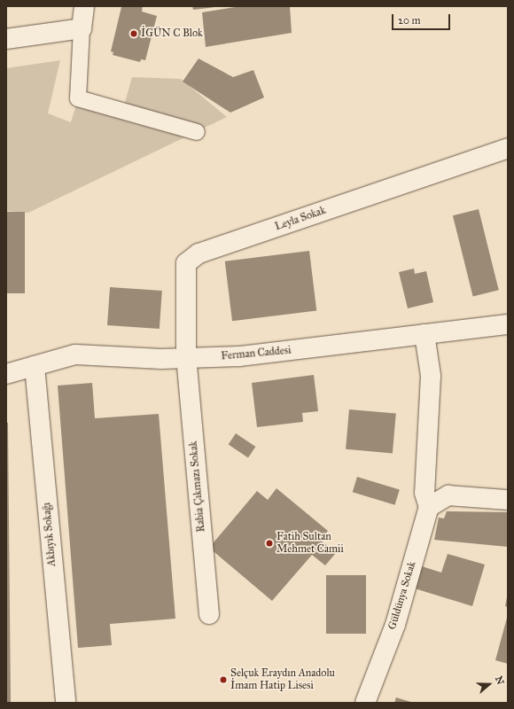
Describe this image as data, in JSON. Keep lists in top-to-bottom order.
{
  "streets": {
    "street": [
      "Leyla Sokak",
      "Ferman Caddesi",
      "Rabia Çıkmazı Sokak",
      "Akbıyık Sokağı",
      "Güldünya Sokak"
    ]
  },
  "crossings": [
    ["Leyla Sokak", "Ferman Caddesi"],
    ["Leyla Sokak", "Rabia Çıkmazı Sokak"],
    ["Ferman Caddesi", "Rabia Çıkmazı Sokak"],
    ["Ferman Caddesi", "Akbıyık Sokağı"]
  ],
  "places": ["İGÜN C Blok", "Fatih Sultan Mehmet Camii", "Selçuk Eraydın Anadolu İmam Hatip Lisesi"],
  "scale_bar": "20 m",
  "north": "right"
}
